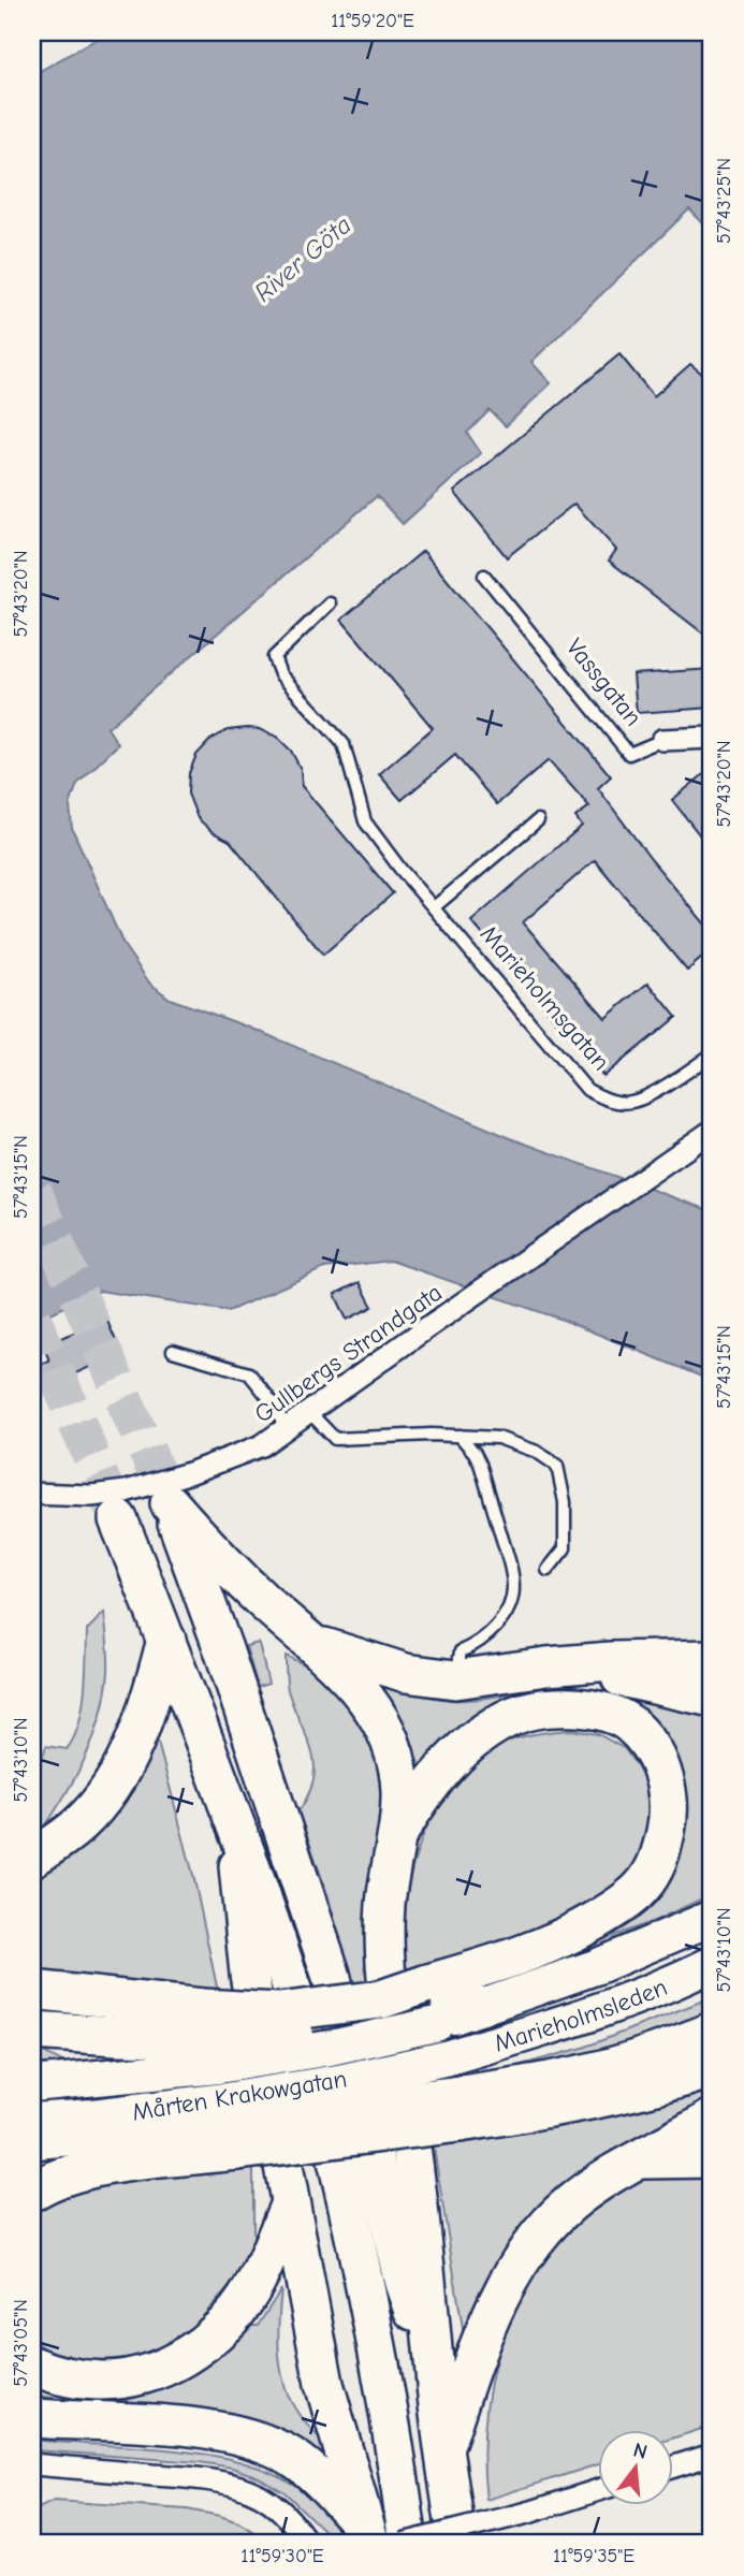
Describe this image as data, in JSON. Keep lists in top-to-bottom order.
{
  "streets": {
    "highway": ["Marieholmsleden", "Mårten Krakowgatan"],
    "street": ["Vassgatan", "Gullbergs Strandgata"],
    "lane": ["Marieholmsgatan"]
  },
  "crossings": [
    ["Marieholmsleden", "Mårten Krakowgatan"]
  ],
  "water": ["River Göta"],
  "north": "top",
  "coordinates": [
    "11°59'20\"E",
    "57°43'25\"N",
    "57°43'20\"N",
    "57°43'15\"N",
    "57°43'10\"N",
    "57°43'05\"N",
    "11°59'30\"E",
    "11°59'35\"E"
  ]
}
